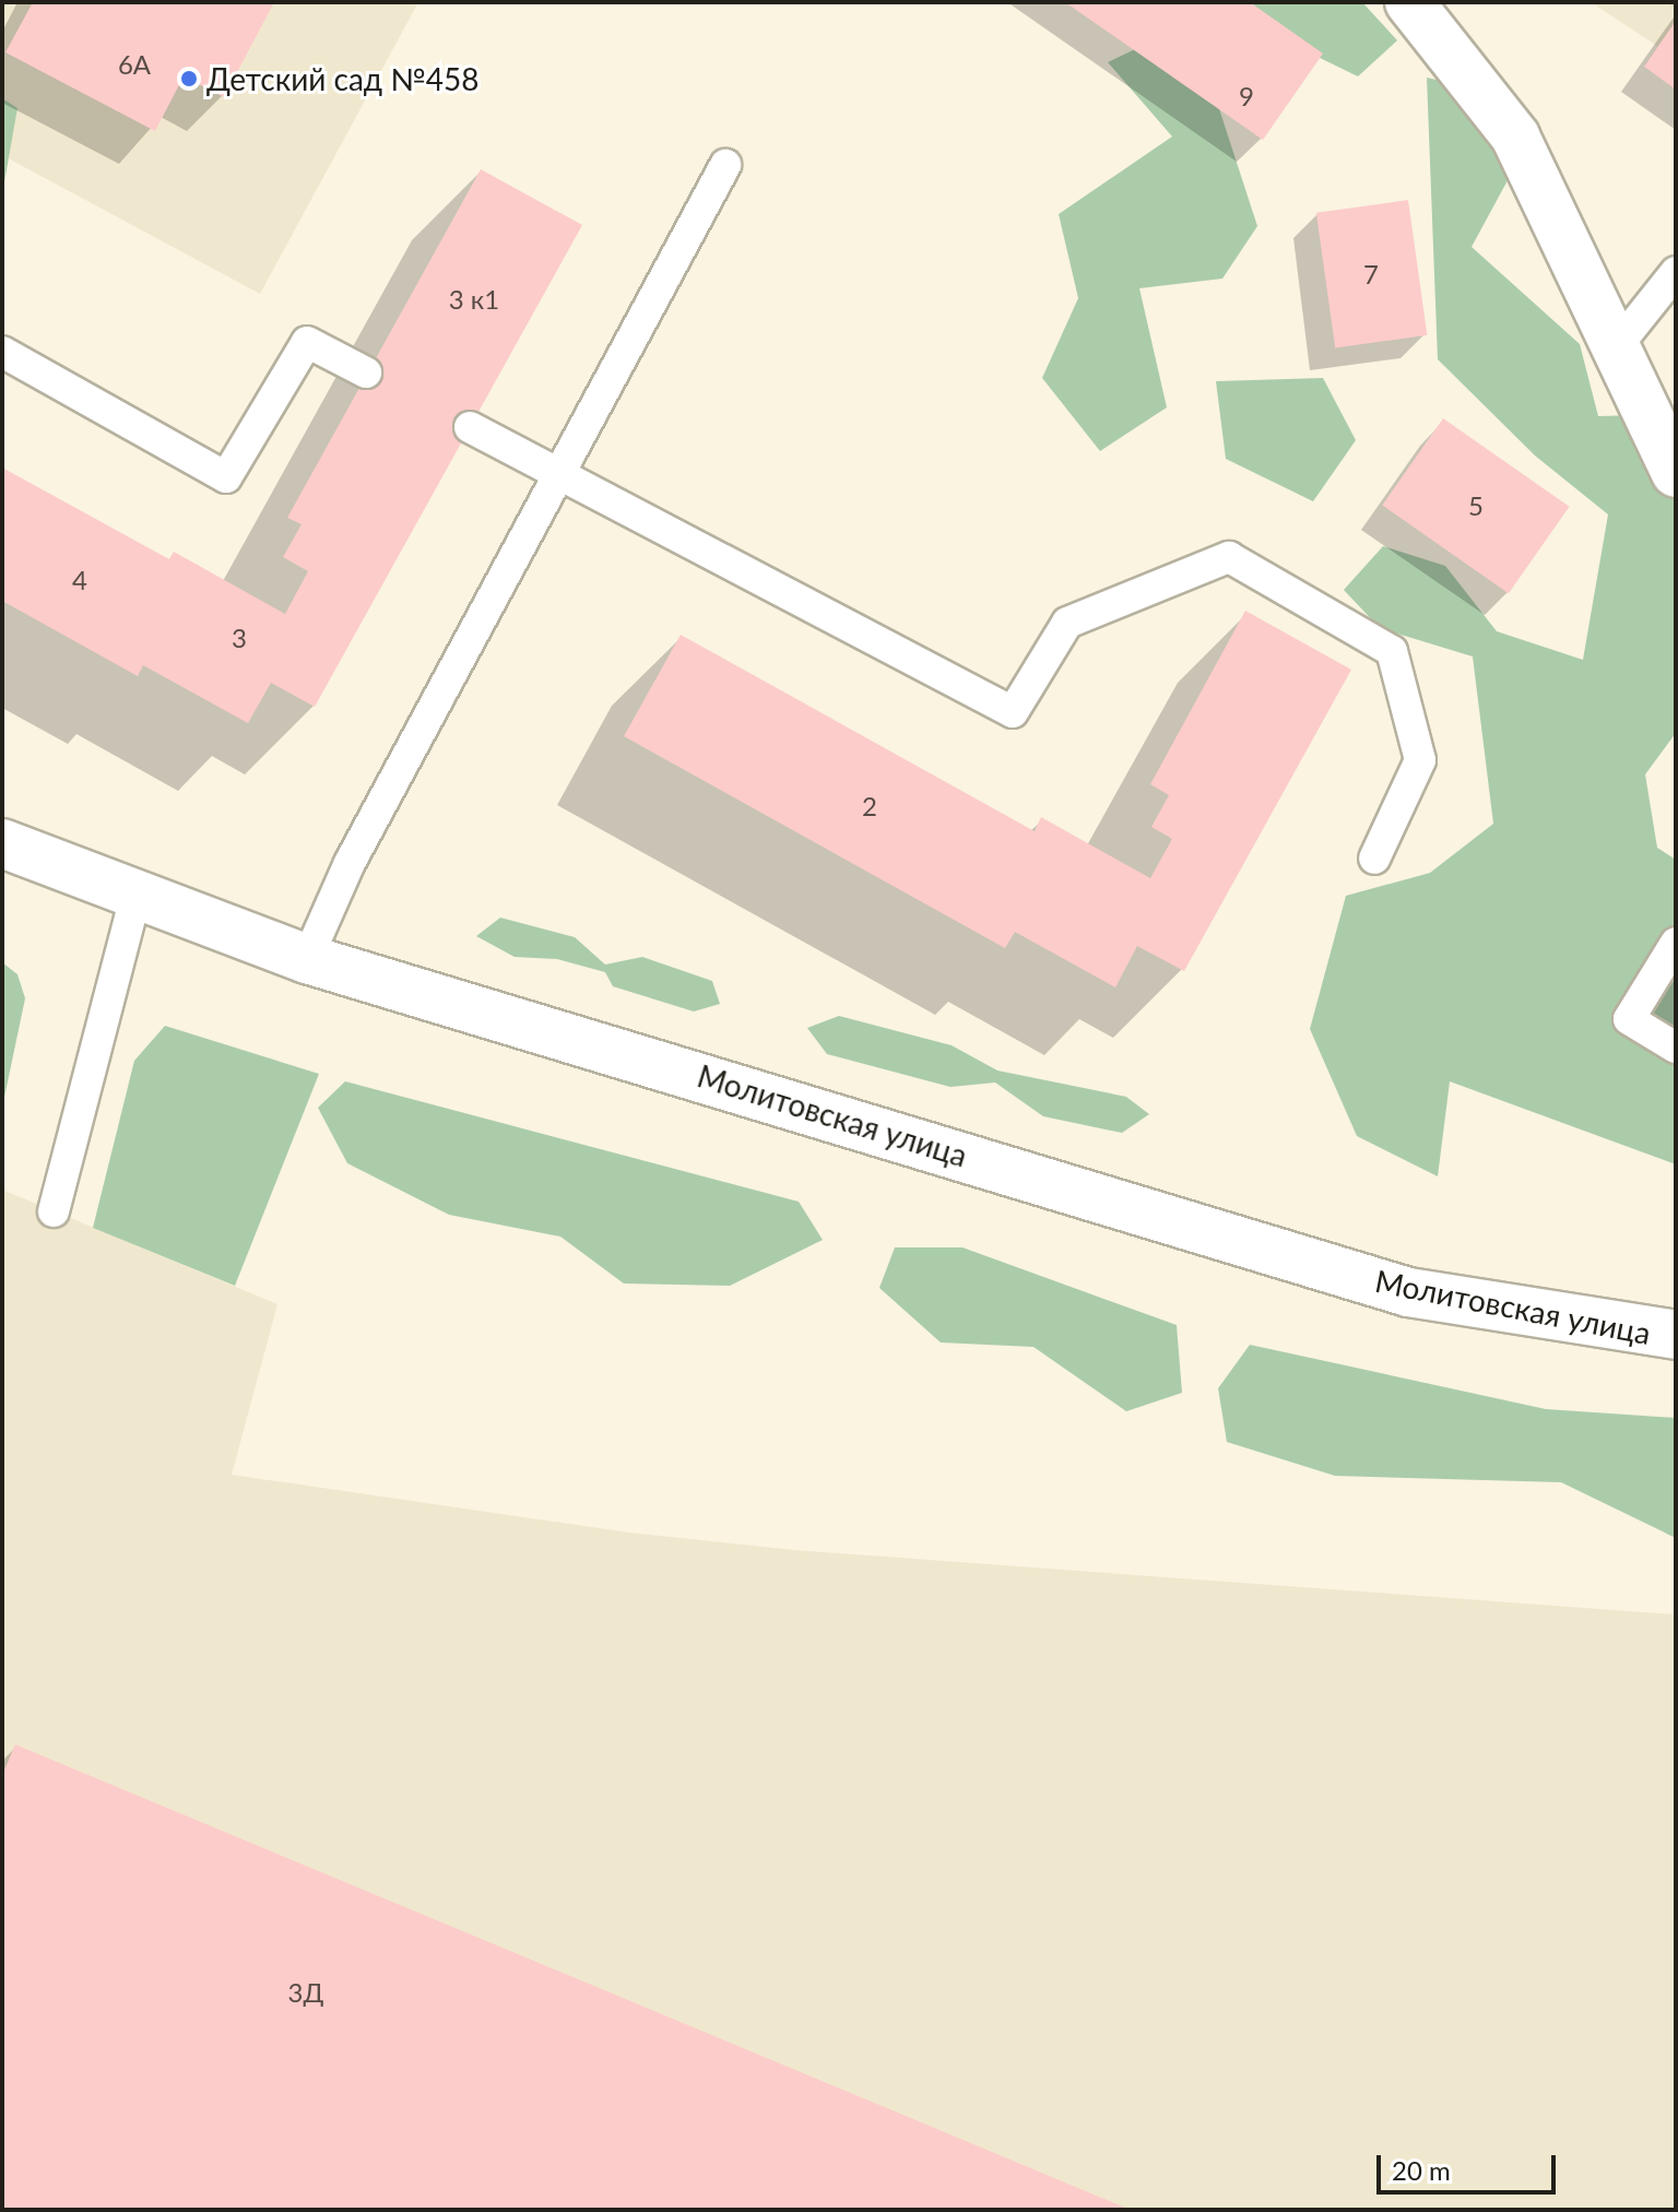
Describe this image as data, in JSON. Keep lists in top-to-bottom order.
{
  "streets": {
    "street": ["Молитовская улица"]
  },
  "places": ["Детский сад №458"],
  "house_numbers": [
    "6А",
    "9",
    "7",
    "3 к1",
    "5",
    "4",
    "3",
    "2",
    "3Д"
  ],
  "scale_bar": "20 m"
}
